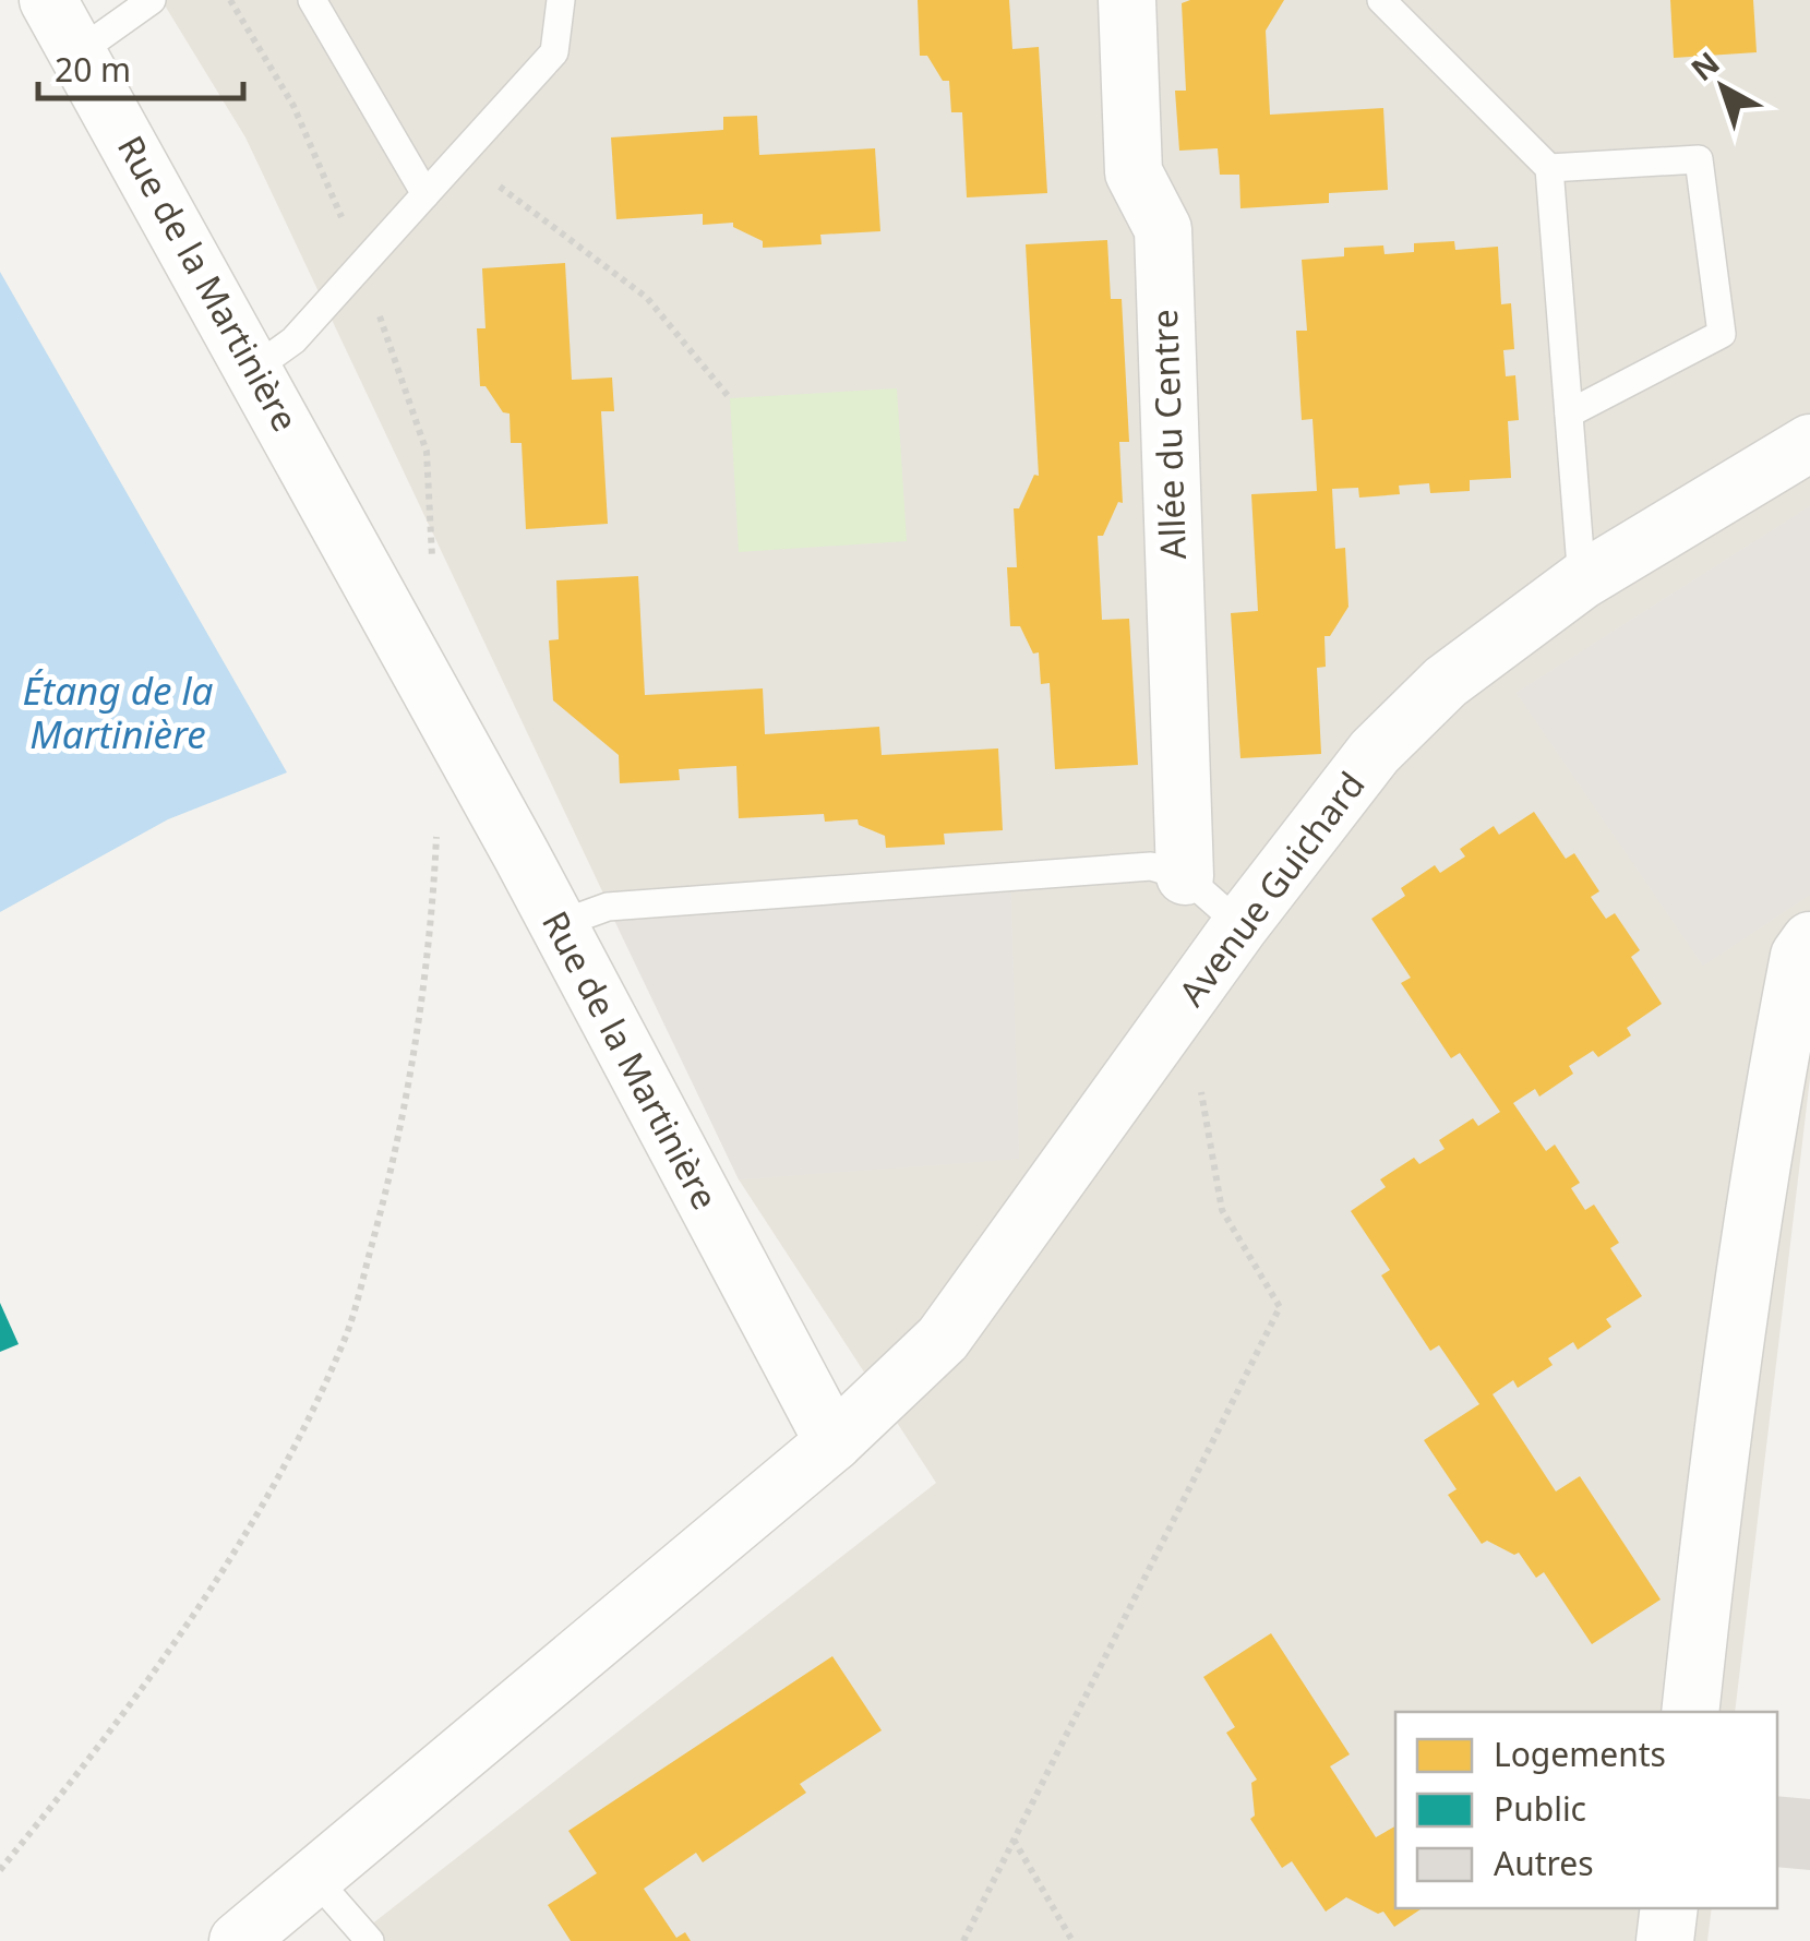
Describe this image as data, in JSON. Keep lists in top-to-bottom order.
{
  "streets": {
    "street": ["Rue de la Martinière", "Allée du Centre", "Avenue Guichard"]
  },
  "crossings": [
    ["Rue de la Martinière", "Avenue Guichard"]
  ],
  "water": ["Étang de la Martinière"],
  "legend": ["Logements", "Public", "Autres"],
  "scale_bar": "20 m",
  "north": "top left"
}
